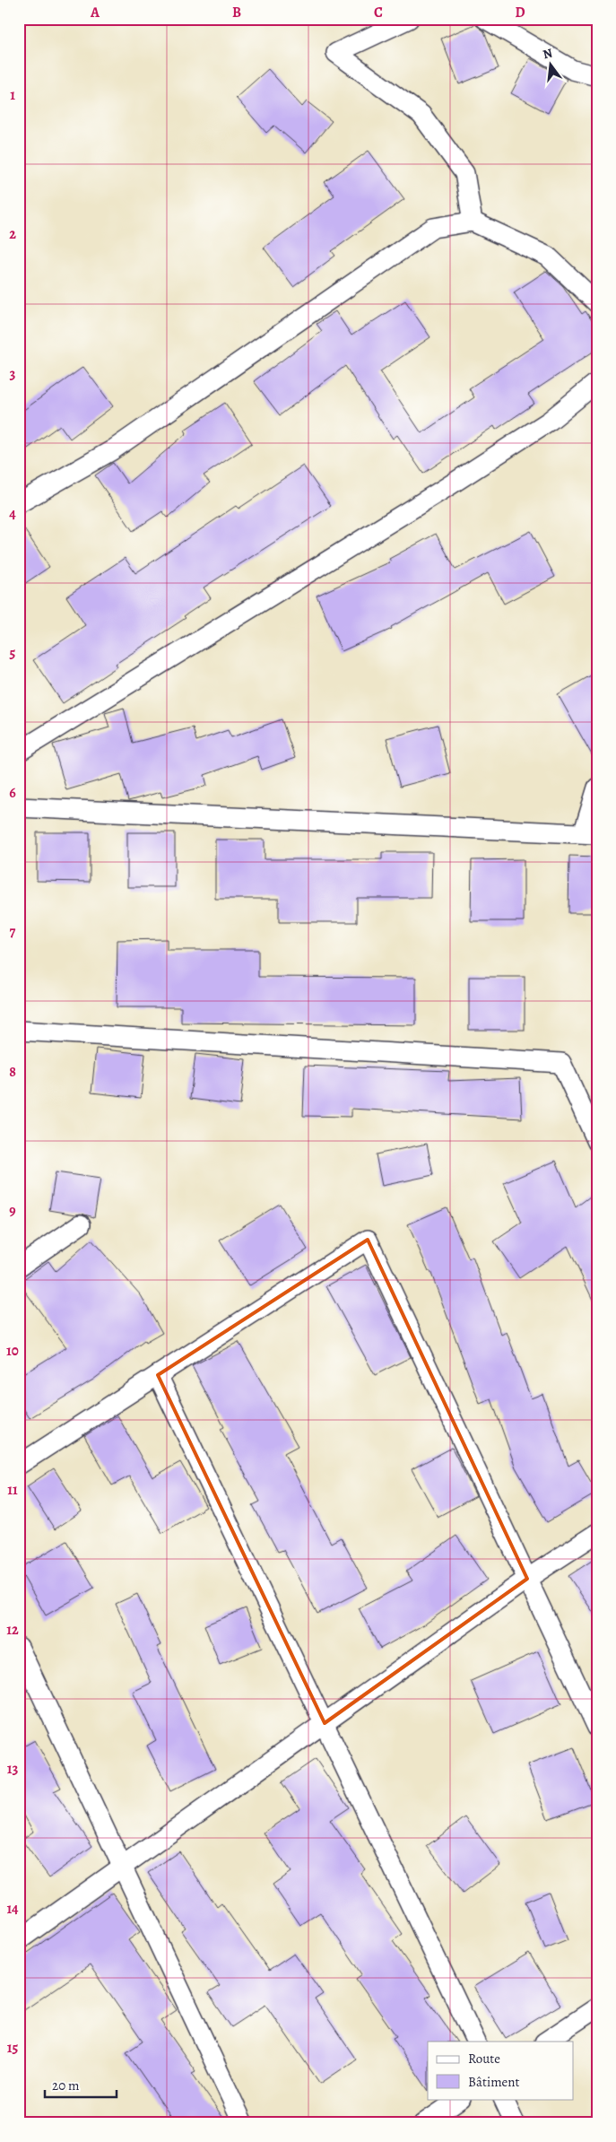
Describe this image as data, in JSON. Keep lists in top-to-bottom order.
{
  "legend": ["Route", "Bâtiment"],
  "scale_bar": "20 m",
  "north": "top",
  "grid": {
    "columns": [
      "A",
      "B",
      "C",
      "D"
    ],
    "rows": [
      "1",
      "2",
      "3",
      "4",
      "5",
      "6",
      "7",
      "8",
      "9",
      "10",
      "11",
      "12",
      "13",
      "14",
      "15"
    ]
  }
}
